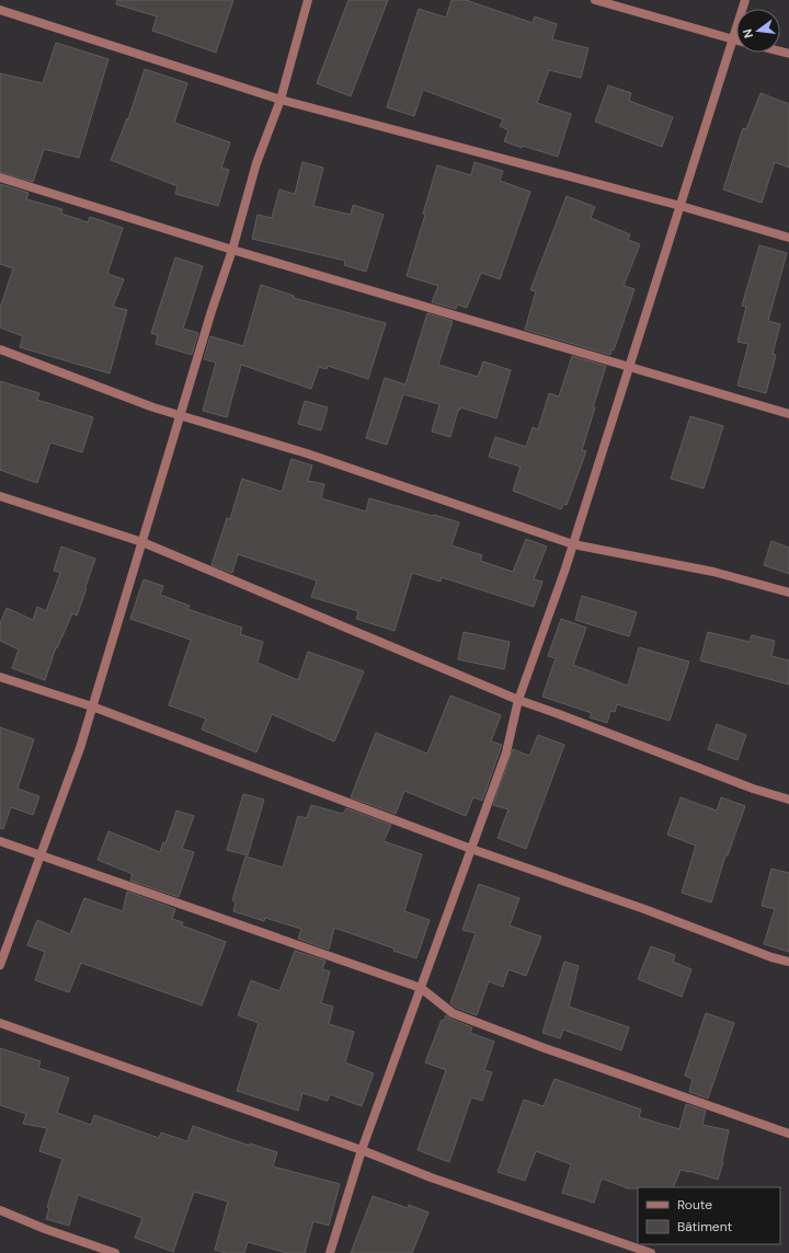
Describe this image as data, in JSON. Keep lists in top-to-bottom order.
{
  "legend": ["Route", "Bâtiment"],
  "north": "left"
}
